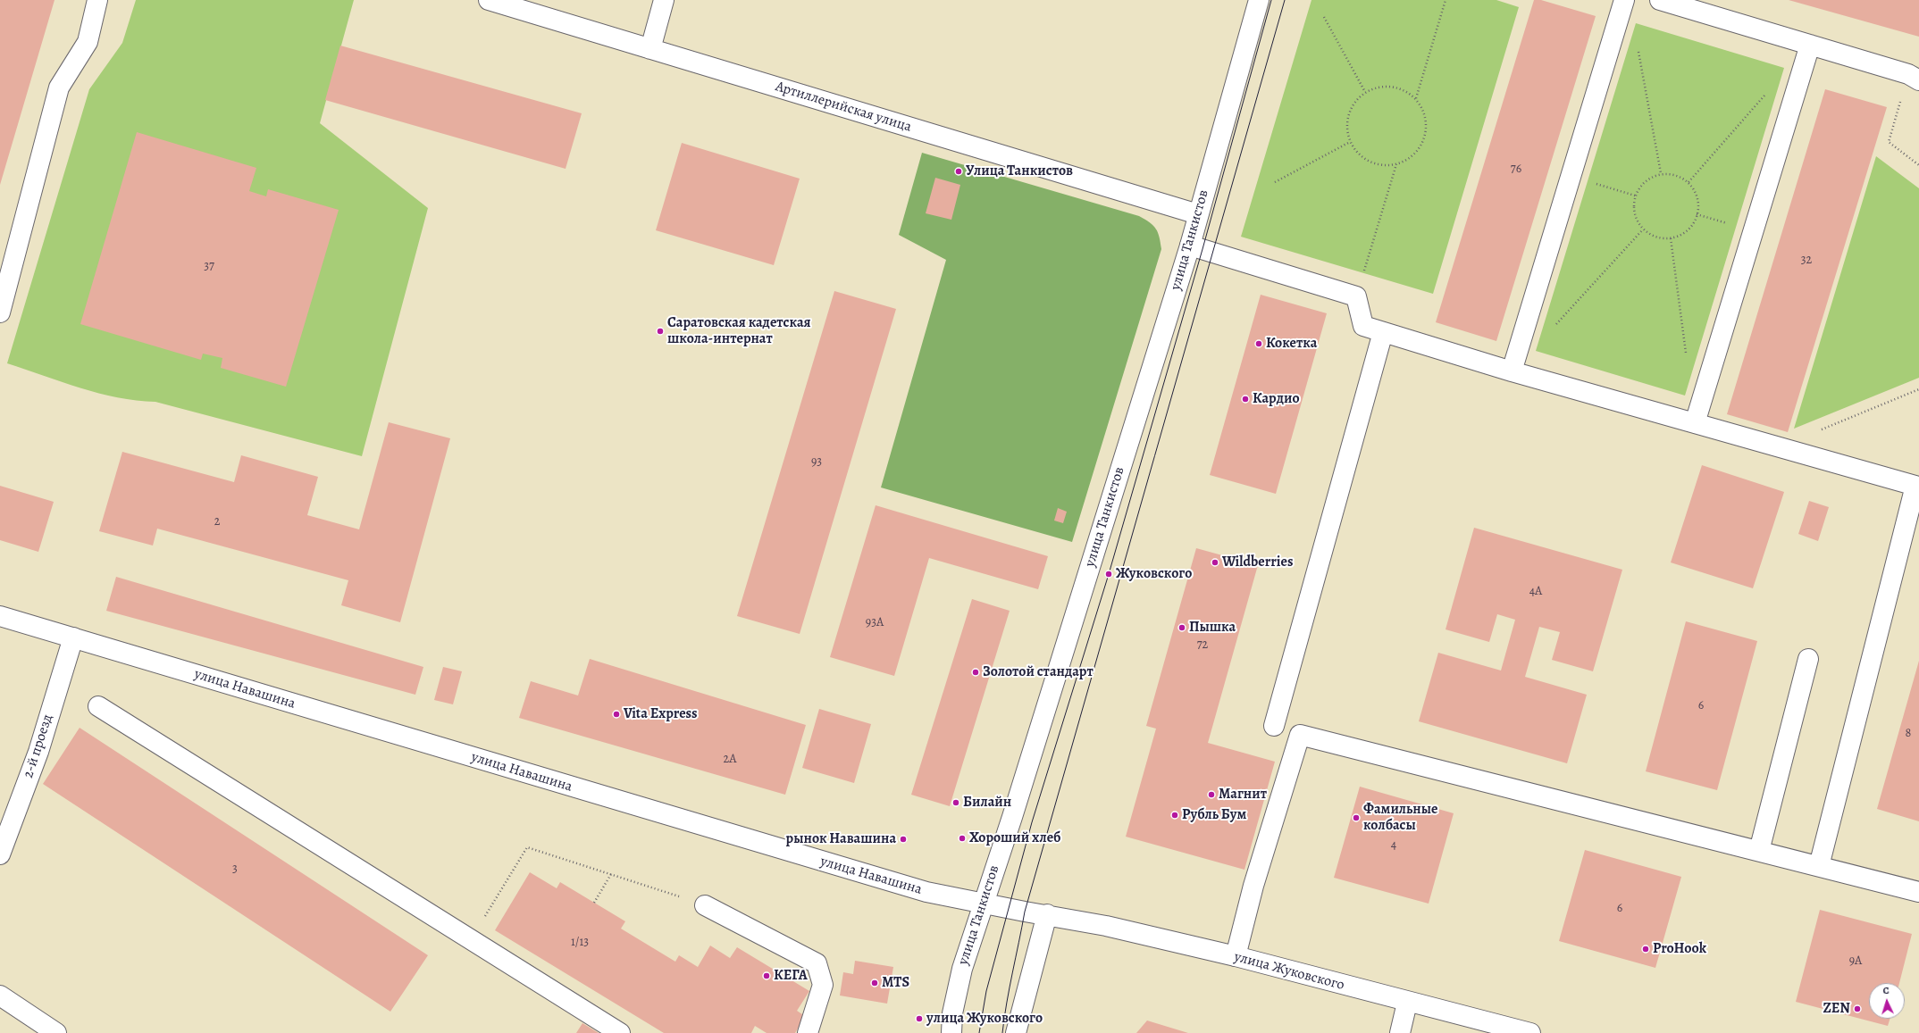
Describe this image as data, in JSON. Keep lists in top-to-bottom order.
{
  "streets": {
    "main road": [
      "Артиллерийская улица",
      "улица Танкистов",
      "улица Навашина",
      "2-й проезд",
      "улица Жуковского"
    ]
  },
  "crossings": [
    ["Артиллерийская улица", "улица Танкистов"],
    ["улица Танкистов", "улица Навашина"],
    ["улица Навашина", "2-й проезд"],
    ["улица Навашина", "улица Жуковского"]
  ],
  "places": [
    "Улица Танкистов",
    "Саратовская кадетская школа-интернат",
    "Кокетка",
    "Кардио",
    "Wildberries",
    "Жуковского",
    "Пышка",
    "Золотой стандарт",
    "Vita Express",
    "Магнит",
    "Билайн",
    "Рубль Бум",
    "Фамильные колбасы",
    "Хороший хлеб",
    "рынок Навашина",
    "ProHook",
    "КЕГА",
    "MTS",
    "ZEN",
    "улица Жуковского"
  ],
  "house_numbers": [
    "76",
    "32",
    "37",
    "93",
    "2",
    "4А",
    "93А",
    "72",
    "6",
    "8",
    "2А",
    "4",
    "3",
    "6",
    "1/13",
    "9А"
  ],
  "north": "top"
}
